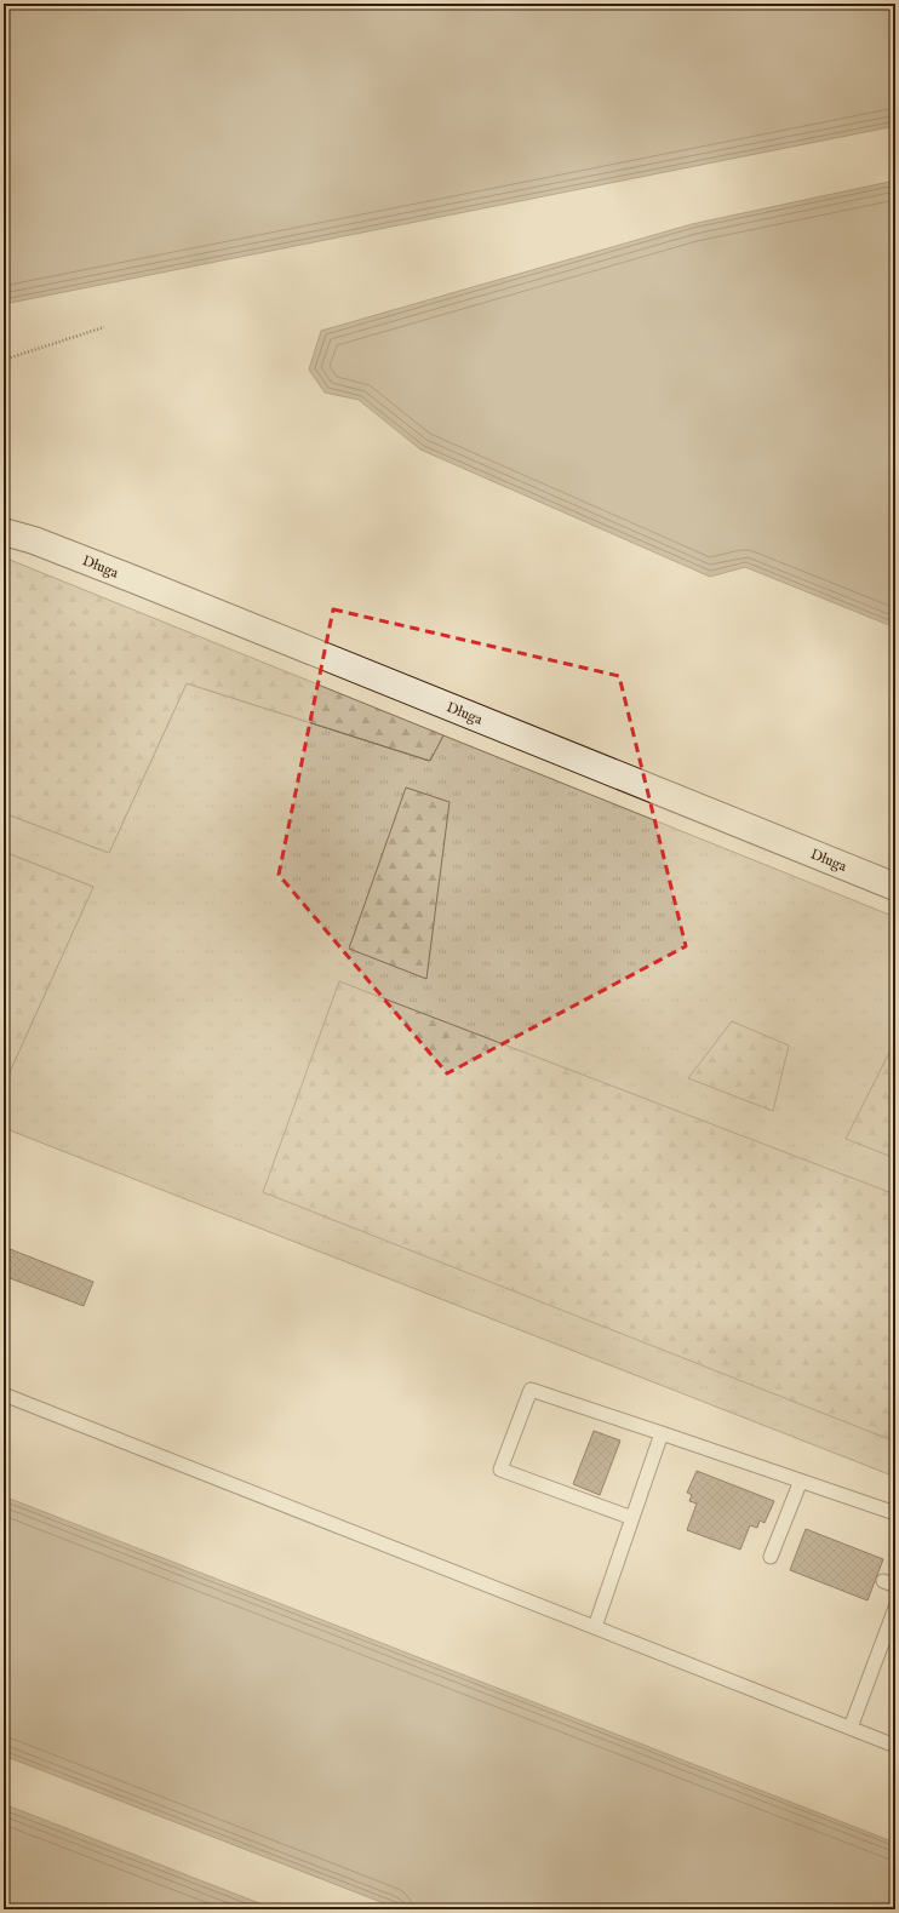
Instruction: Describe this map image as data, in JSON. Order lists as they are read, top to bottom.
{
  "streets": {
    "main road": ["Długa"]
  }
}
